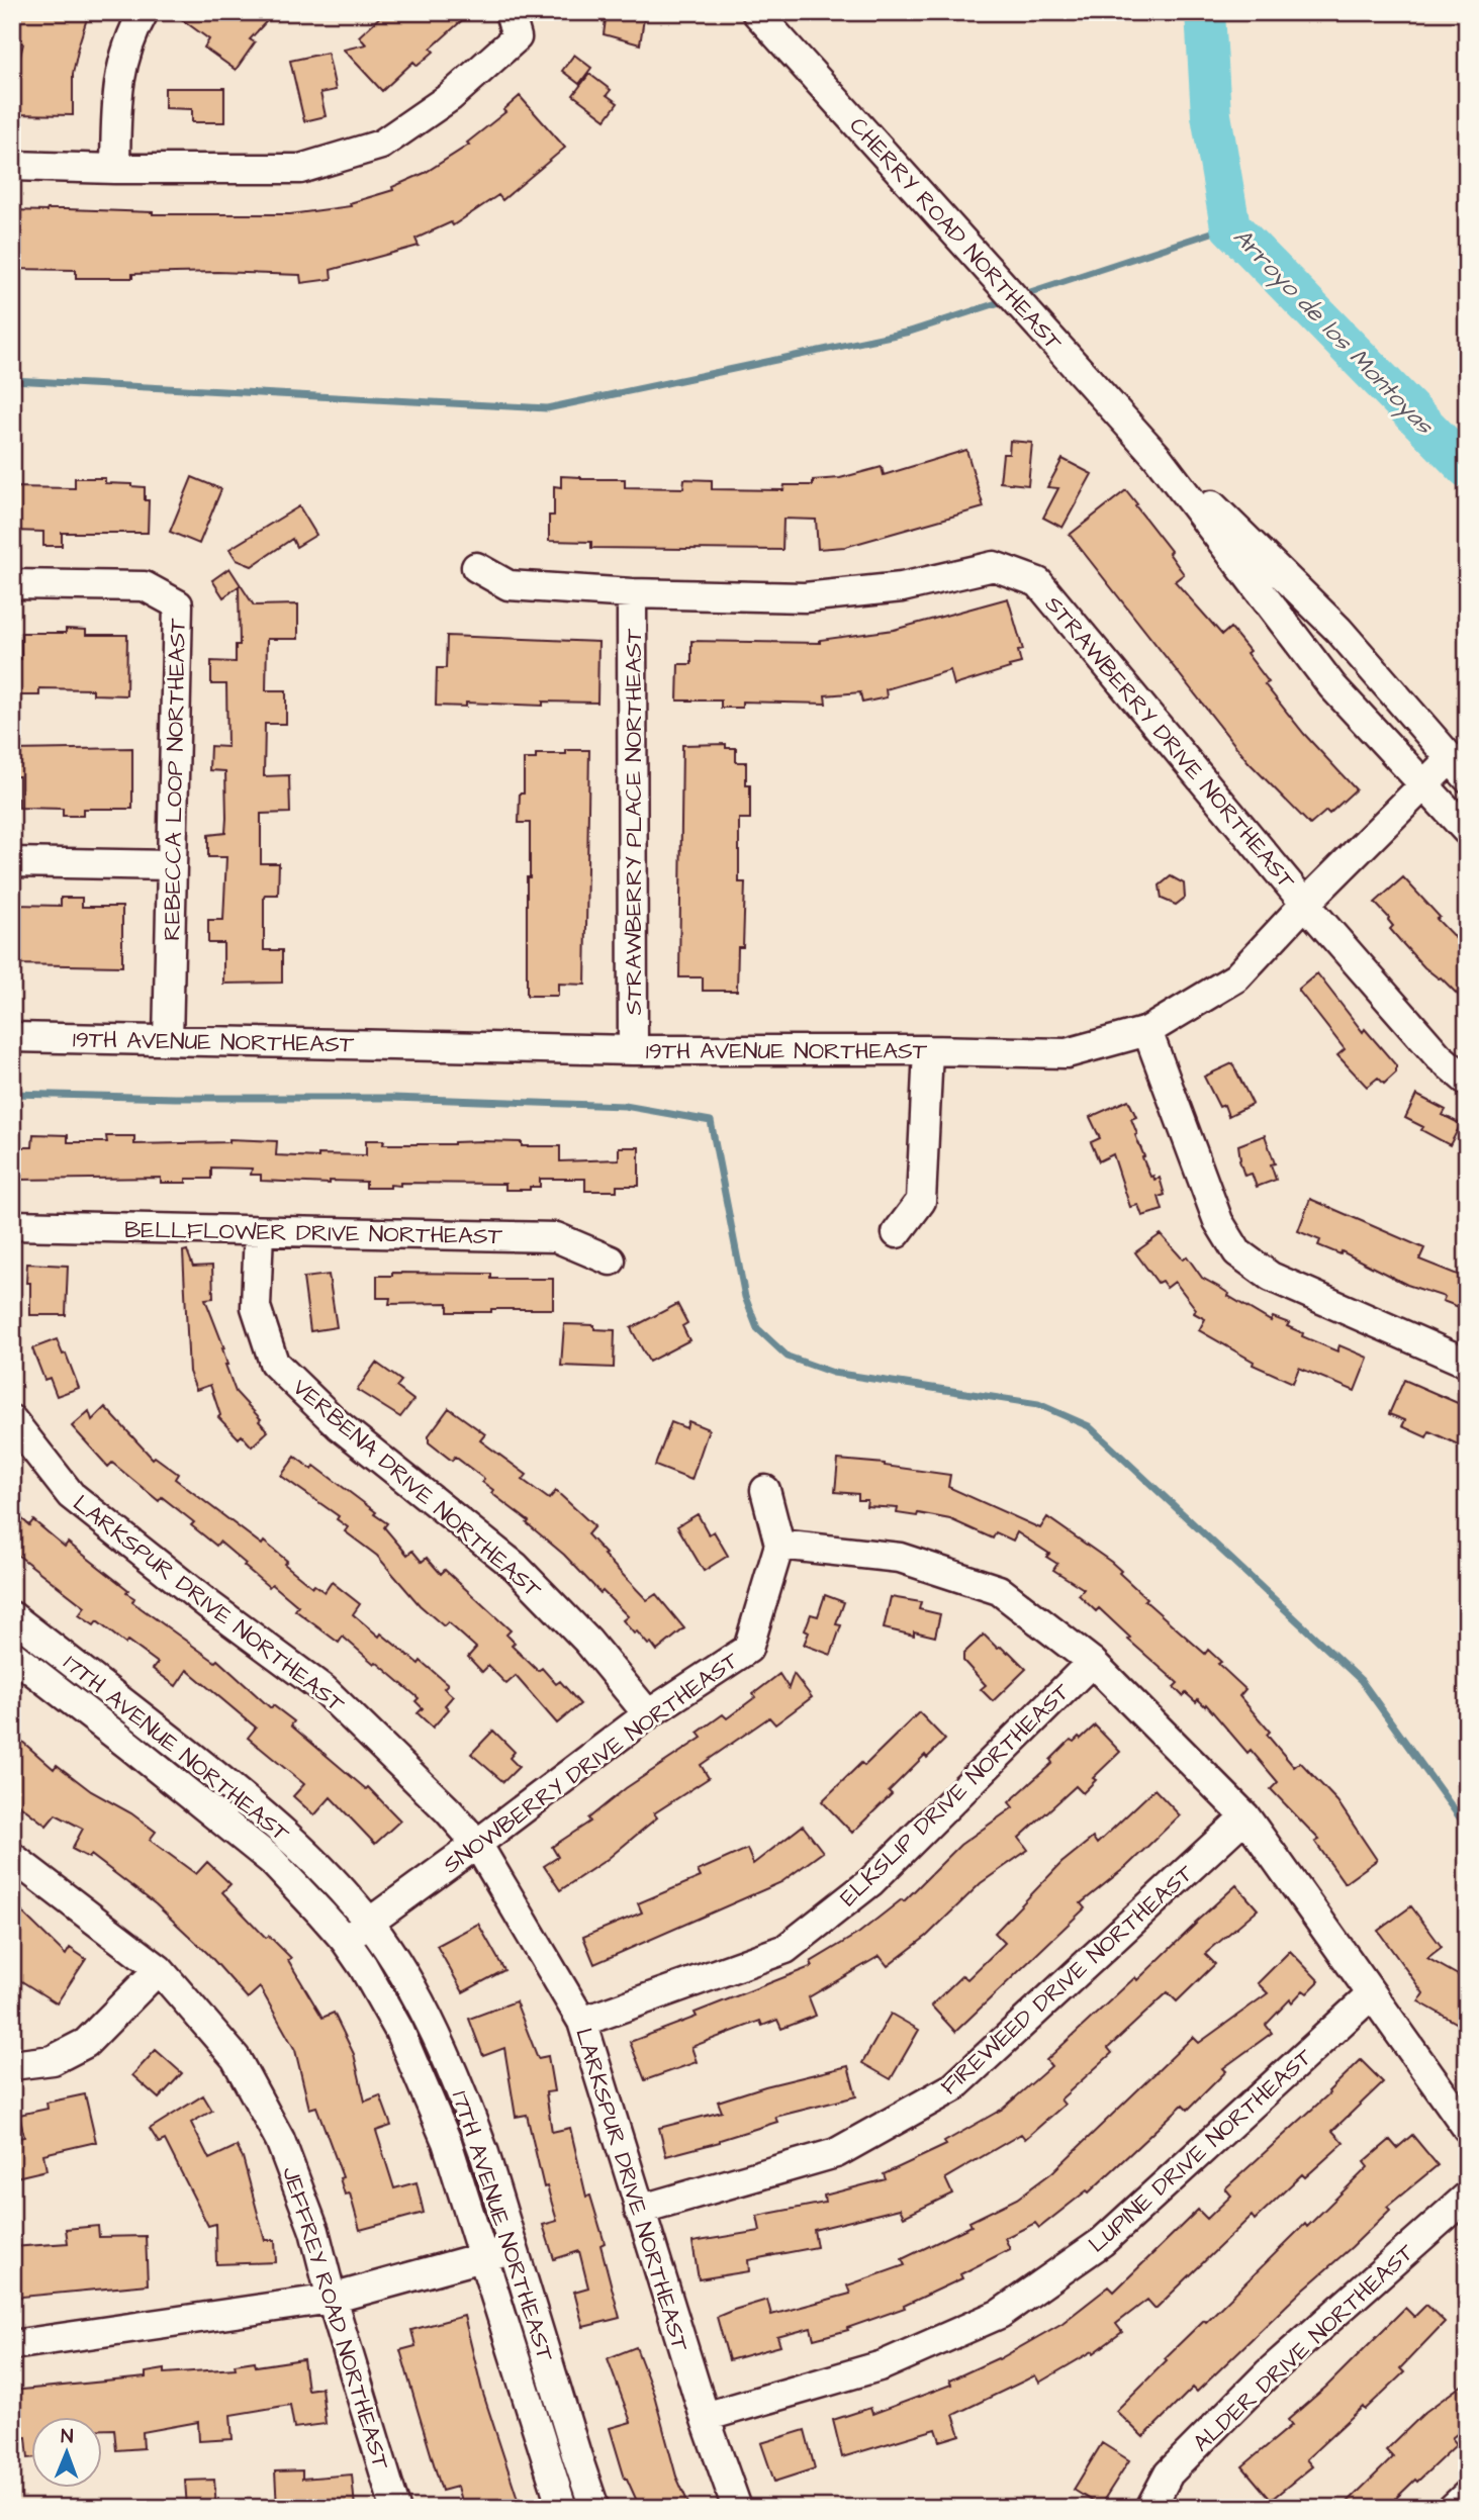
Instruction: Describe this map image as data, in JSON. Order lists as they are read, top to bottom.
{
  "streets": {
    "street": [
      "CHERRY ROAD NORTHEAST",
      "STRAWBERRY DRIVE NORTHEAST",
      "REBECCA LOOP NORTHEAST",
      "STRAWBERRY PLACE NORTHEAST",
      "19TH AVENUE NORTHEAST",
      "BELLFLOWER DRIVE NORTHEAST",
      "VERBENA DRIVE NORTHEAST",
      "LARKSPUR DRIVE NORTHEAST",
      "17TH AVENUE NORTHEAST",
      "SNOWBERRY DRIVE NORTHEAST",
      "ELKSLIP DRIVE NORTHEAST",
      "FIREWEED DRIVE NORTHEAST",
      "LUPINE DRIVE NORTHEAST",
      "JEFFREY ROAD NORTHEAST",
      "ALDER DRIVE NORTHEAST"
    ]
  },
  "crossings": [
    ["CHERRY ROAD NORTHEAST", "19TH AVENUE NORTHEAST"],
    ["STRAWBERRY DRIVE NORTHEAST", "STRAWBERRY PLACE NORTHEAST"],
    ["STRAWBERRY DRIVE NORTHEAST", "19TH AVENUE NORTHEAST"],
    ["REBECCA LOOP NORTHEAST", "19TH AVENUE NORTHEAST"],
    ["STRAWBERRY PLACE NORTHEAST", "19TH AVENUE NORTHEAST"],
    ["BELLFLOWER DRIVE NORTHEAST", "VERBENA DRIVE NORTHEAST"],
    ["VERBENA DRIVE NORTHEAST", "SNOWBERRY DRIVE NORTHEAST"],
    ["LARKSPUR DRIVE NORTHEAST", "SNOWBERRY DRIVE NORTHEAST"],
    ["LARKSPUR DRIVE NORTHEAST", "ELKSLIP DRIVE NORTHEAST"],
    ["LARKSPUR DRIVE NORTHEAST", "FIREWEED DRIVE NORTHEAST"],
    ["LARKSPUR DRIVE NORTHEAST", "LUPINE DRIVE NORTHEAST"],
    ["17TH AVENUE NORTHEAST", "SNOWBERRY DRIVE NORTHEAST"]
  ],
  "water": ["Arroyo de los Montoyas"],
  "north": "top"
}
